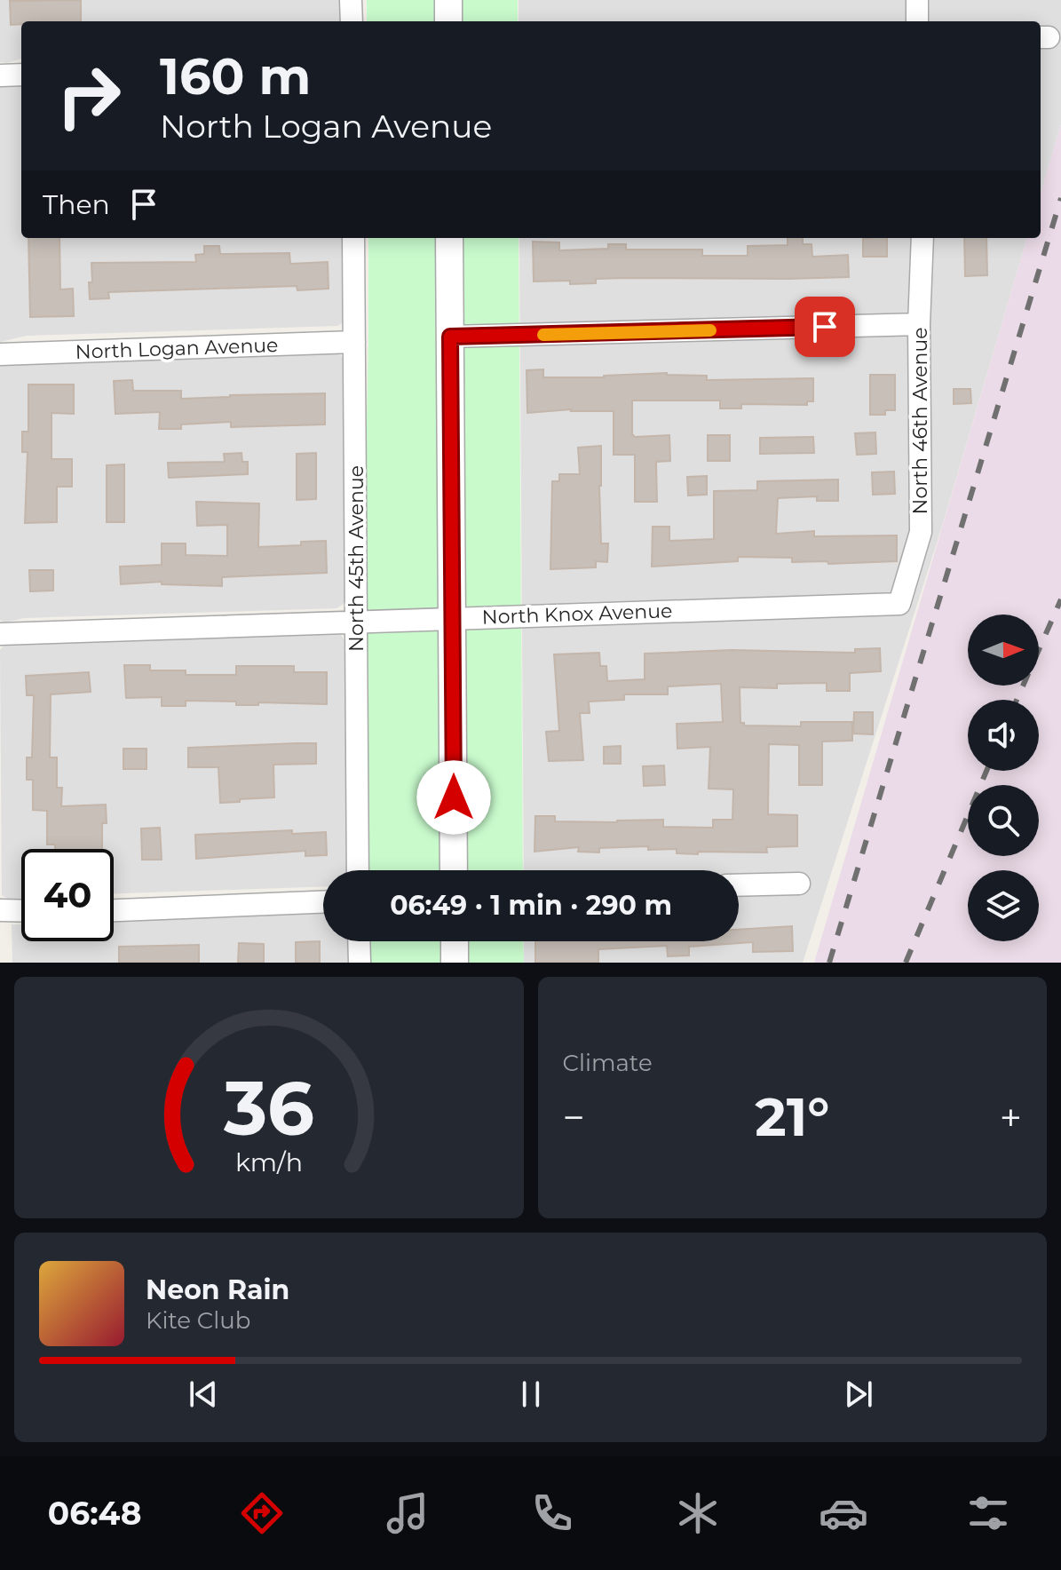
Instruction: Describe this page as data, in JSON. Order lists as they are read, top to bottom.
{
  "streets": {
    "street": [
      "North Logan Avenue",
      "North 46th Avenue",
      "North 45th Avenue",
      "North Knox Avenue"
    ]
  },
  "crossings": [
    ["North Logan Avenue", "North 45th Avenue"],
    ["North 46th Avenue", "North Knox Avenue"],
    ["North 45th Avenue", "North Knox Avenue"]
  ],
  "north": "right",
  "page": {
    "turn": ["160 m", "North Logan Avenue"],
    "then": "Then",
    "limit": "40",
    "trip": "06:49 · 1 min · 290 m",
    "tile": "Climate",
    "heat": ["−", "21°", "+"],
    "song": ["Neon Rain", "Kite Club"],
    "tabs": "06:48",
    "gauge": ["36", "km/h"]
  }
}
